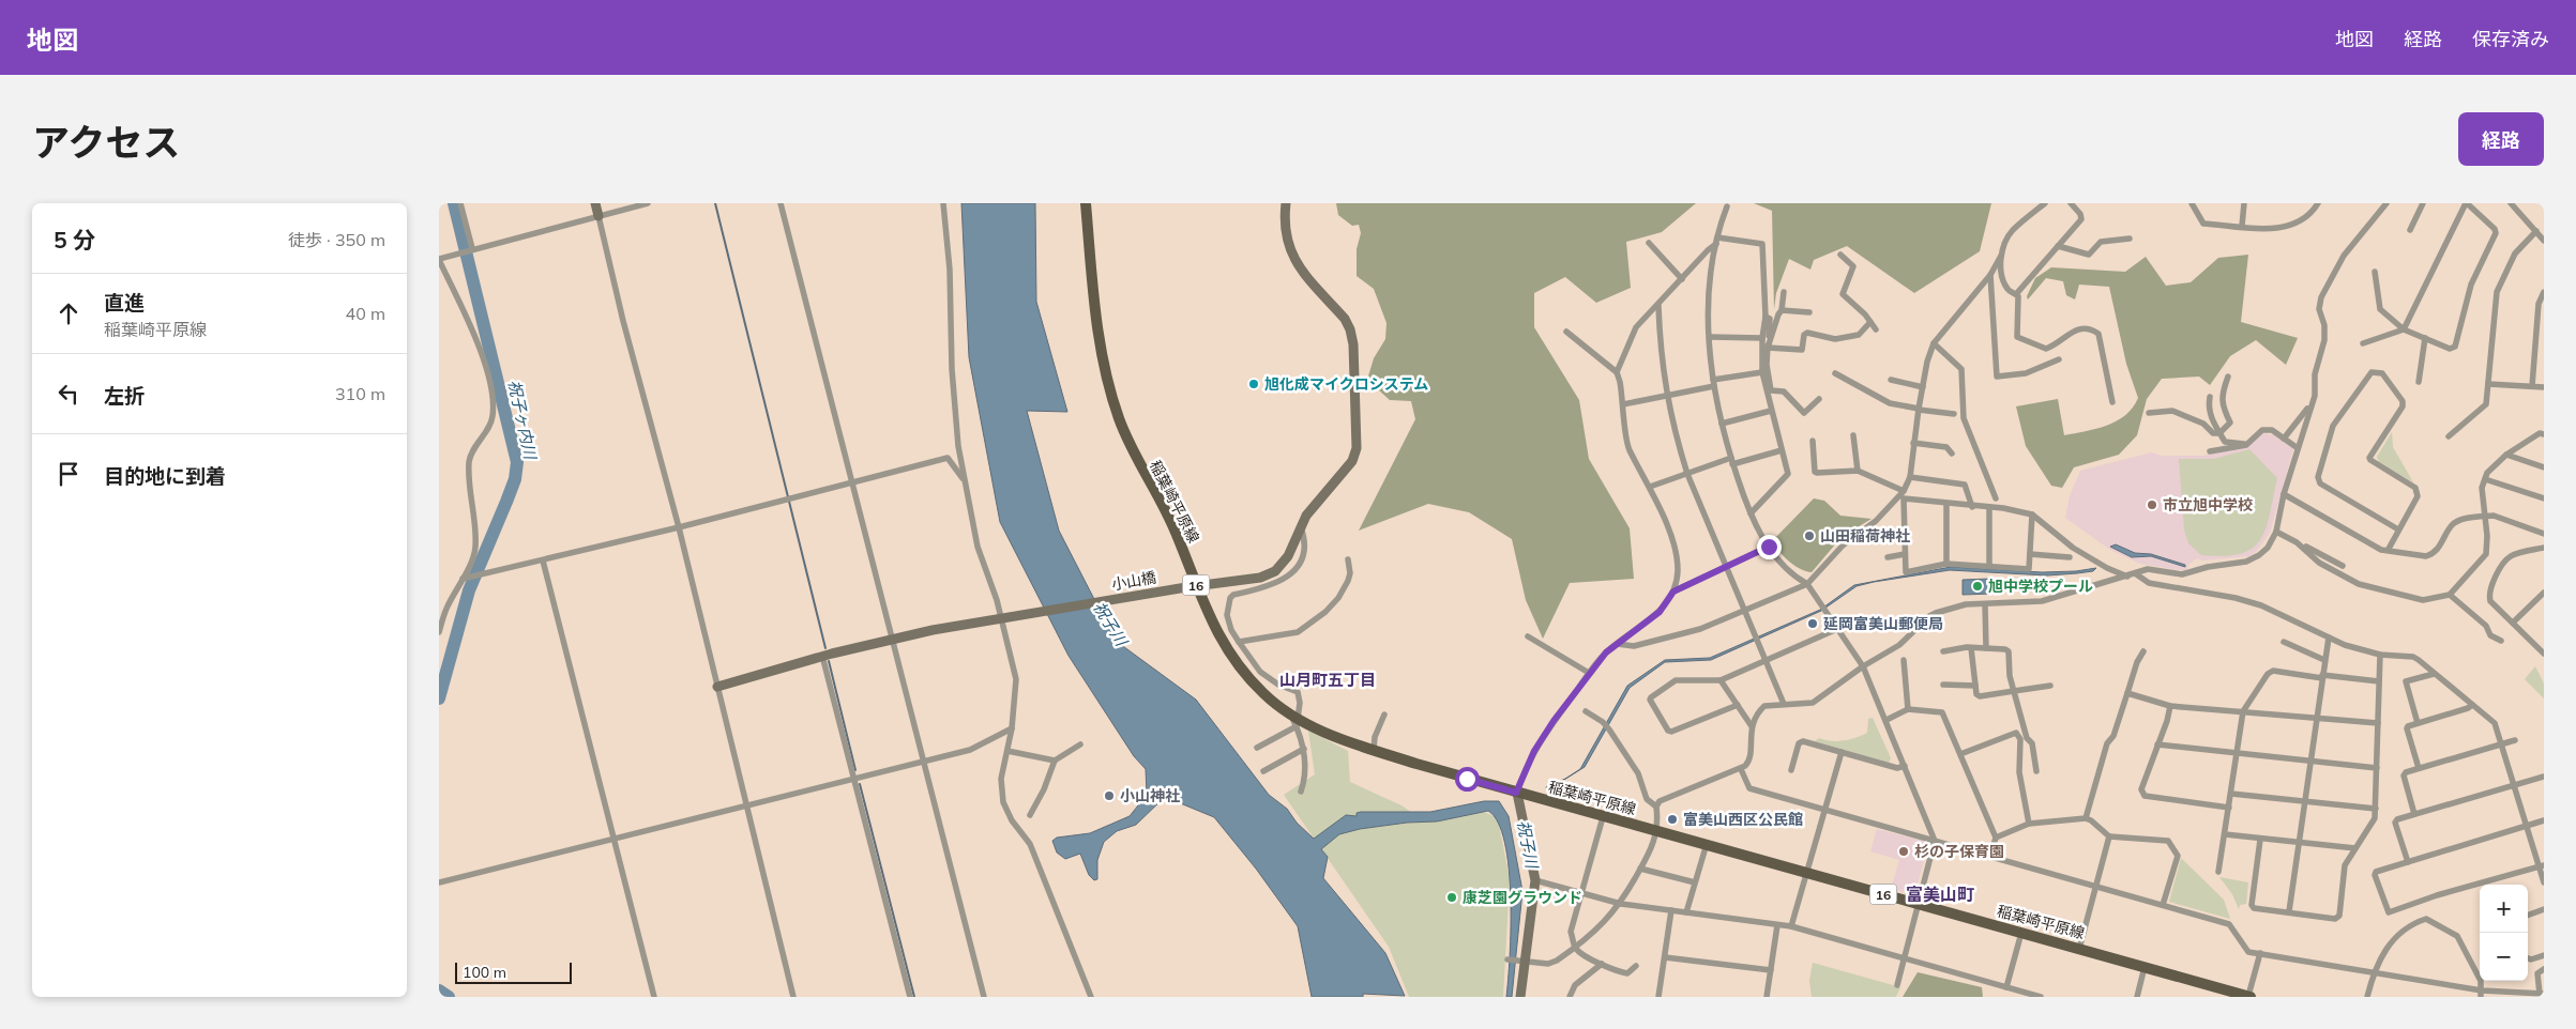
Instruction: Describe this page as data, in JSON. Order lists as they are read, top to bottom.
{
  "streets": {
    "main road": ["稲葉崎平原線", "16"],
    "street": ["小山橋"]
  },
  "crossings": [
    ["稲葉崎平原線", "小山橋"]
  ],
  "districts": ["山月町五丁目", "富美山町"],
  "water": ["祝子ヶ内川", "祝子川"],
  "places": [
    "旭化成マイクロシステム",
    "市立旭中学校",
    "山田稲荷神社",
    "旭中学校プール",
    "延岡富美山郵便局",
    "小山神社",
    "富美山西区公民館",
    "杉の子保育園",
    "康芝園グラウンド"
  ],
  "scale_bar": "100 m",
  "page": {
    "header": "地図",
    "nav": ["地図", "経路", "保存済み"],
    "title": "アクセス",
    "buttons": "経路",
    "heading": ["5 分", "徒歩 · 350 m"],
    "list": [
      ["直進", "稲葉崎平原線", "40 m"],
      ["左折", "310 m"],
      "目的地に到着"
    ],
    "map_buttons": ["+", "−"],
    "scale": "100 m"
  }
}
